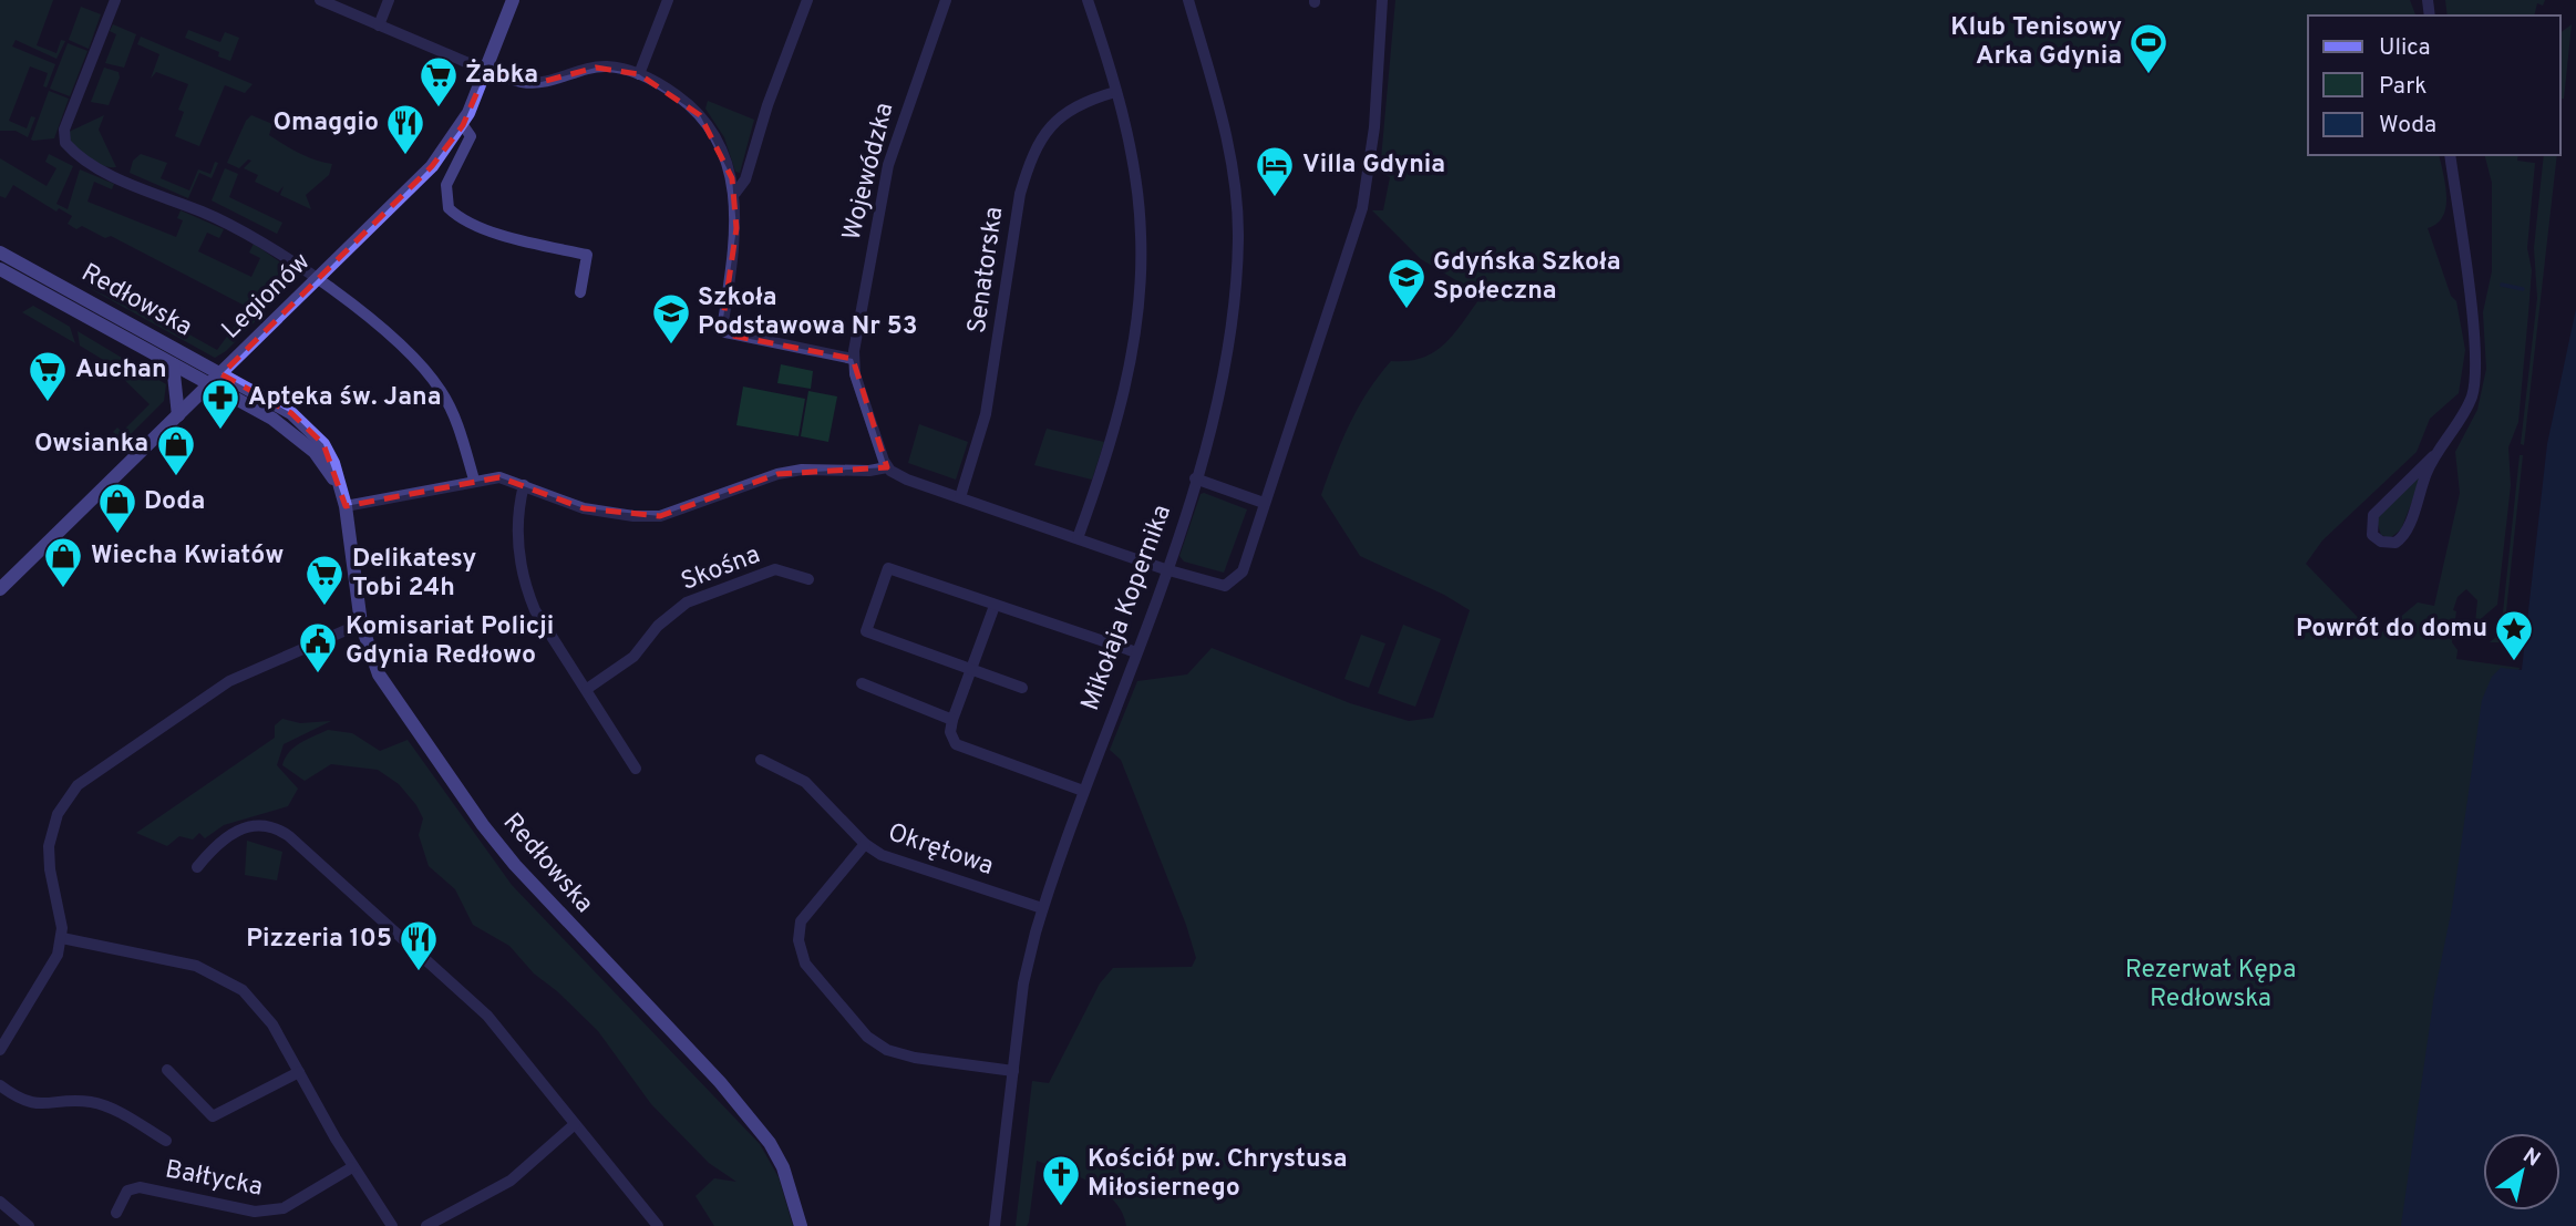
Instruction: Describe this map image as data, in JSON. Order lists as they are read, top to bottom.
{
  "streets": {
    "street": [
      "Wojewódzka",
      "Senatorska",
      "Legionów",
      "Redłowska",
      "Skośna",
      "Mikołaja Kopernika",
      "Okrętowa",
      "Bałtycka"
    ]
  },
  "crossings": [
    ["Legionów", "Redłowska"],
    ["Mikołaja Kopernika", "Okrętowa"]
  ],
  "parks": ["Rezerwat Kępa Redłowska"],
  "places": {
    "sports": ["Klub Tenisowy Arka Gdynia"],
    "supermarket": ["Żabka", "Auchan", "Delikatesy Tobi 24h"],
    "restaurant": ["Omaggio", "Pizzeria 105"],
    "hotel": ["Villa Gdynia"],
    "school or university": ["Gdyńska Szkoła Społeczna", "Szkoła Podstawowa Nr 53"],
    "pharmacy": ["Apteka św. Jana"],
    "shop": ["Owsianka", "Doda", "Wiecha Kwiatów"],
    "place": ["Powrót do domu"],
    "public building": ["Komisariat Policji Gdynia Redłowo"],
    "church": ["Kościół pw. Chrystusa Miłosiernego"]
  },
  "legend": ["Ulica", "Park", "Woda"],
  "north": "top right"
}
